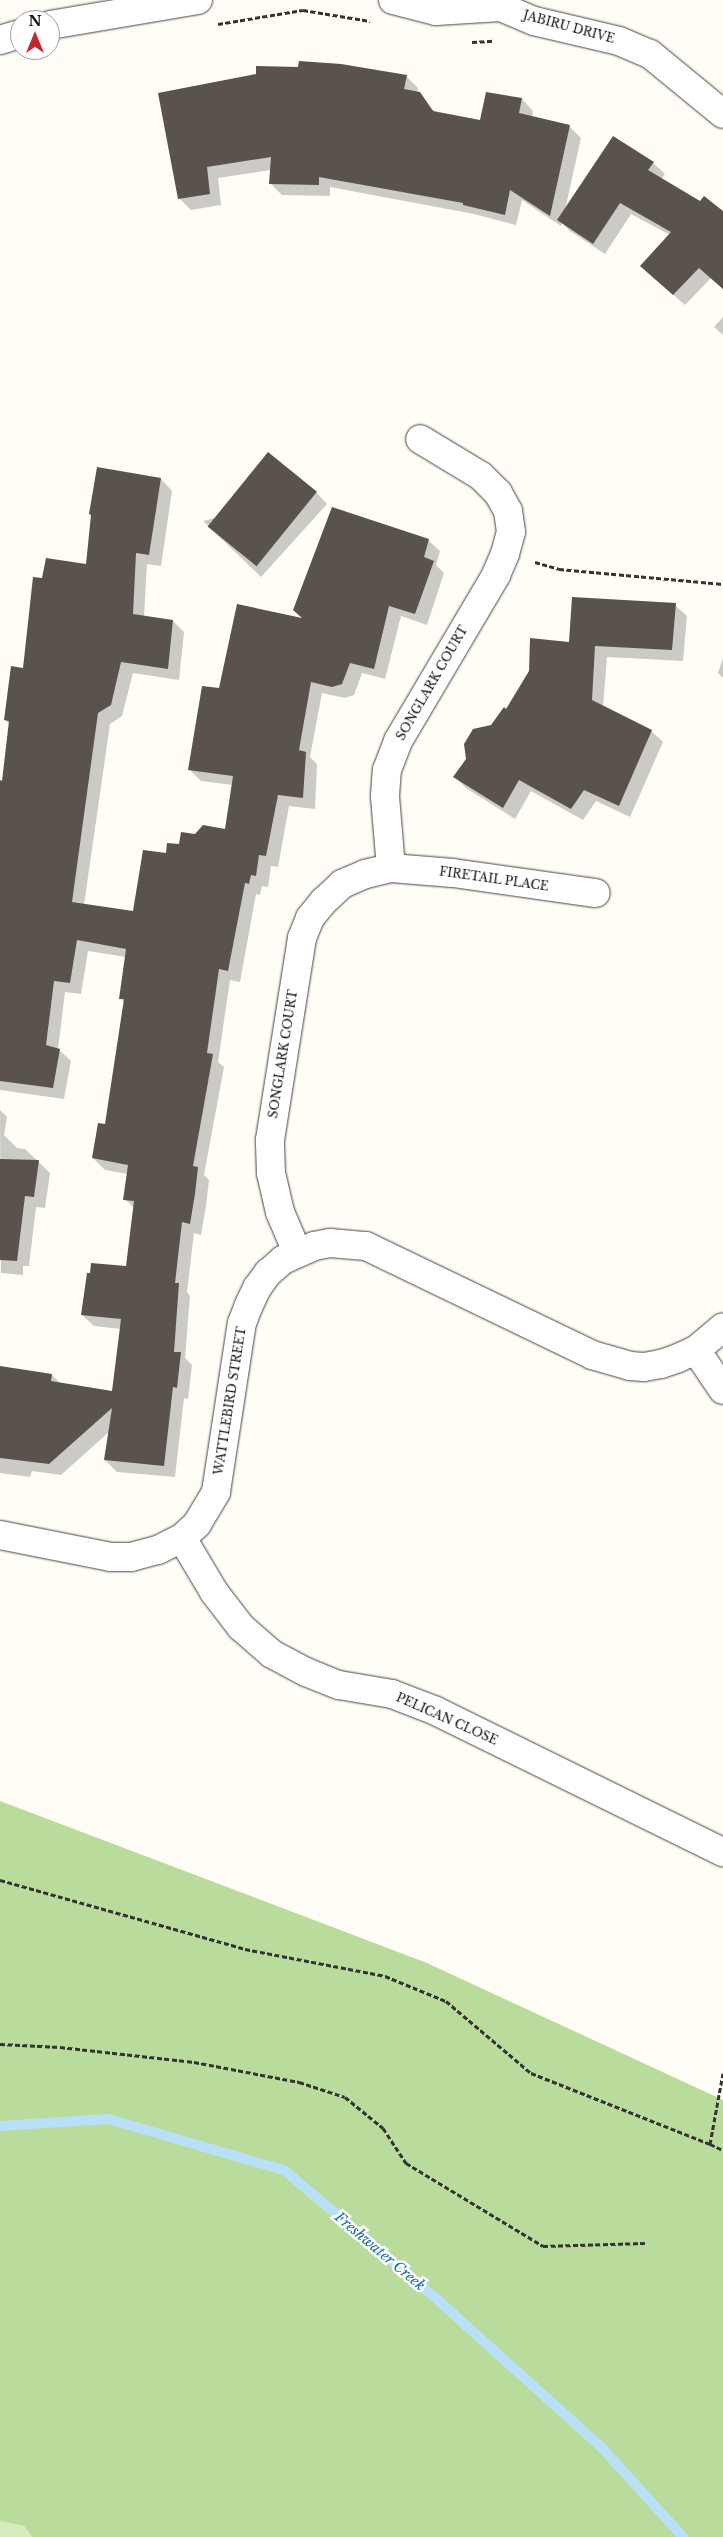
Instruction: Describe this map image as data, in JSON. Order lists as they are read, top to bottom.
{
  "streets": {
    "street": [
      "JABIRU DRIVE",
      "SONGLARK COURT",
      "FIRETAIL PLACE",
      "WATTLEBIRD STREET",
      "PELICAN CLOSE"
    ]
  },
  "crossings": [
    ["SONGLARK COURT", "FIRETAIL PLACE"],
    ["SONGLARK COURT", "WATTLEBIRD STREET"],
    ["WATTLEBIRD STREET", "PELICAN CLOSE"]
  ],
  "water": ["Freshwater Creek"],
  "north": "top"
}
